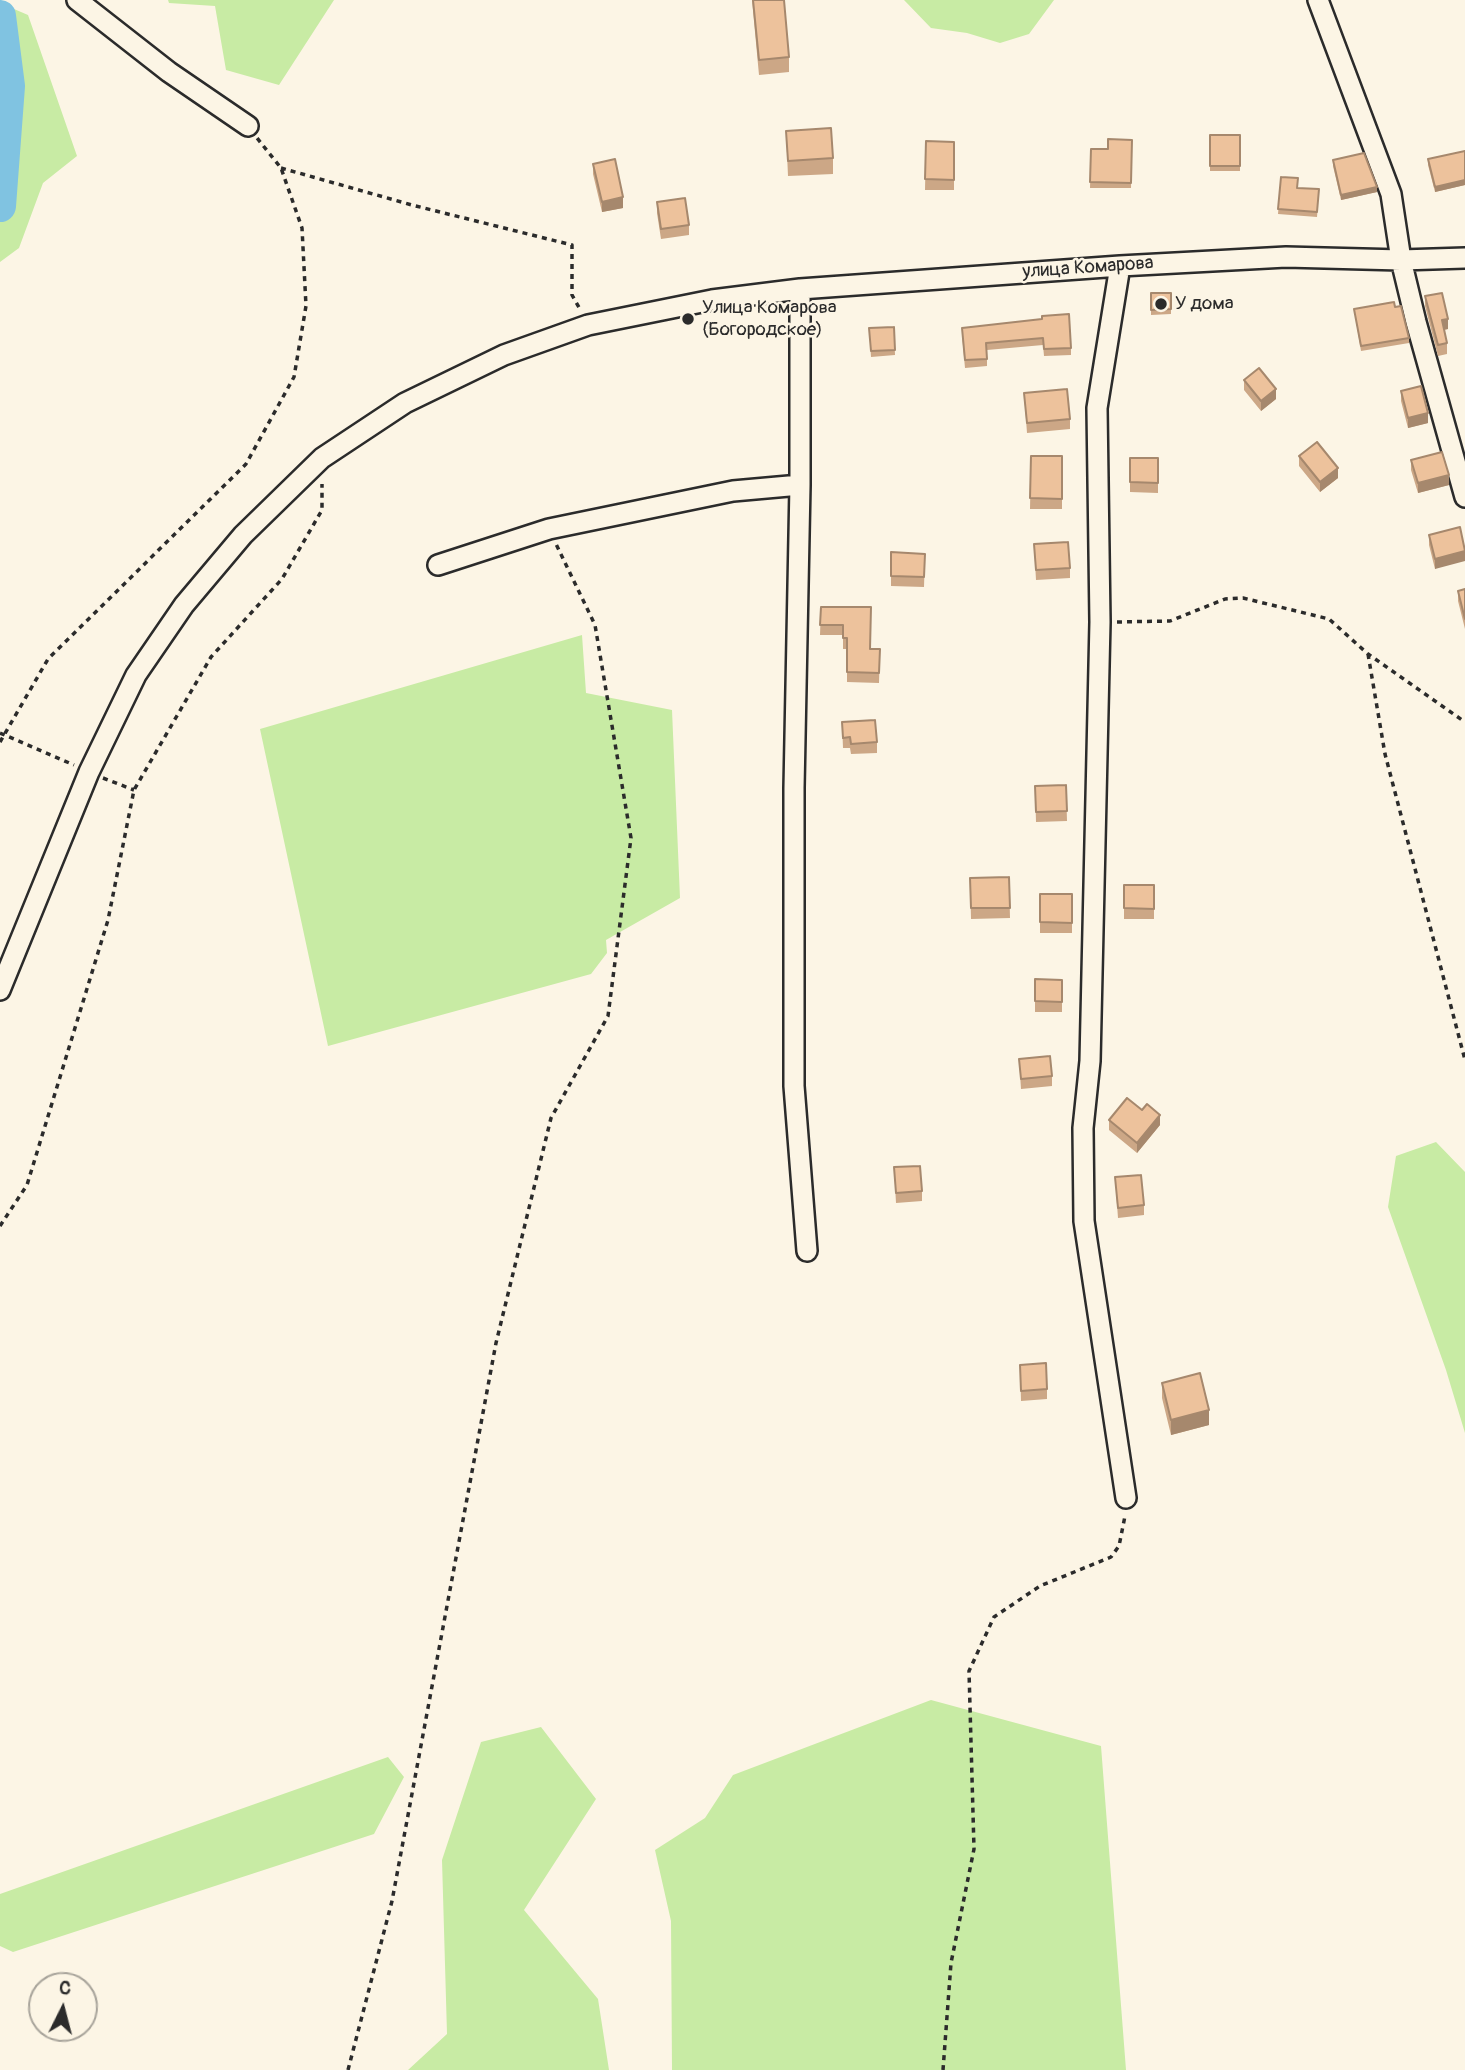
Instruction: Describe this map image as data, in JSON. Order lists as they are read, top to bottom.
{
  "streets": {
    "street": ["улица Комарова"]
  },
  "places": ["У дома", "Улица Комарова (Богородское)"],
  "north": "top"
}
